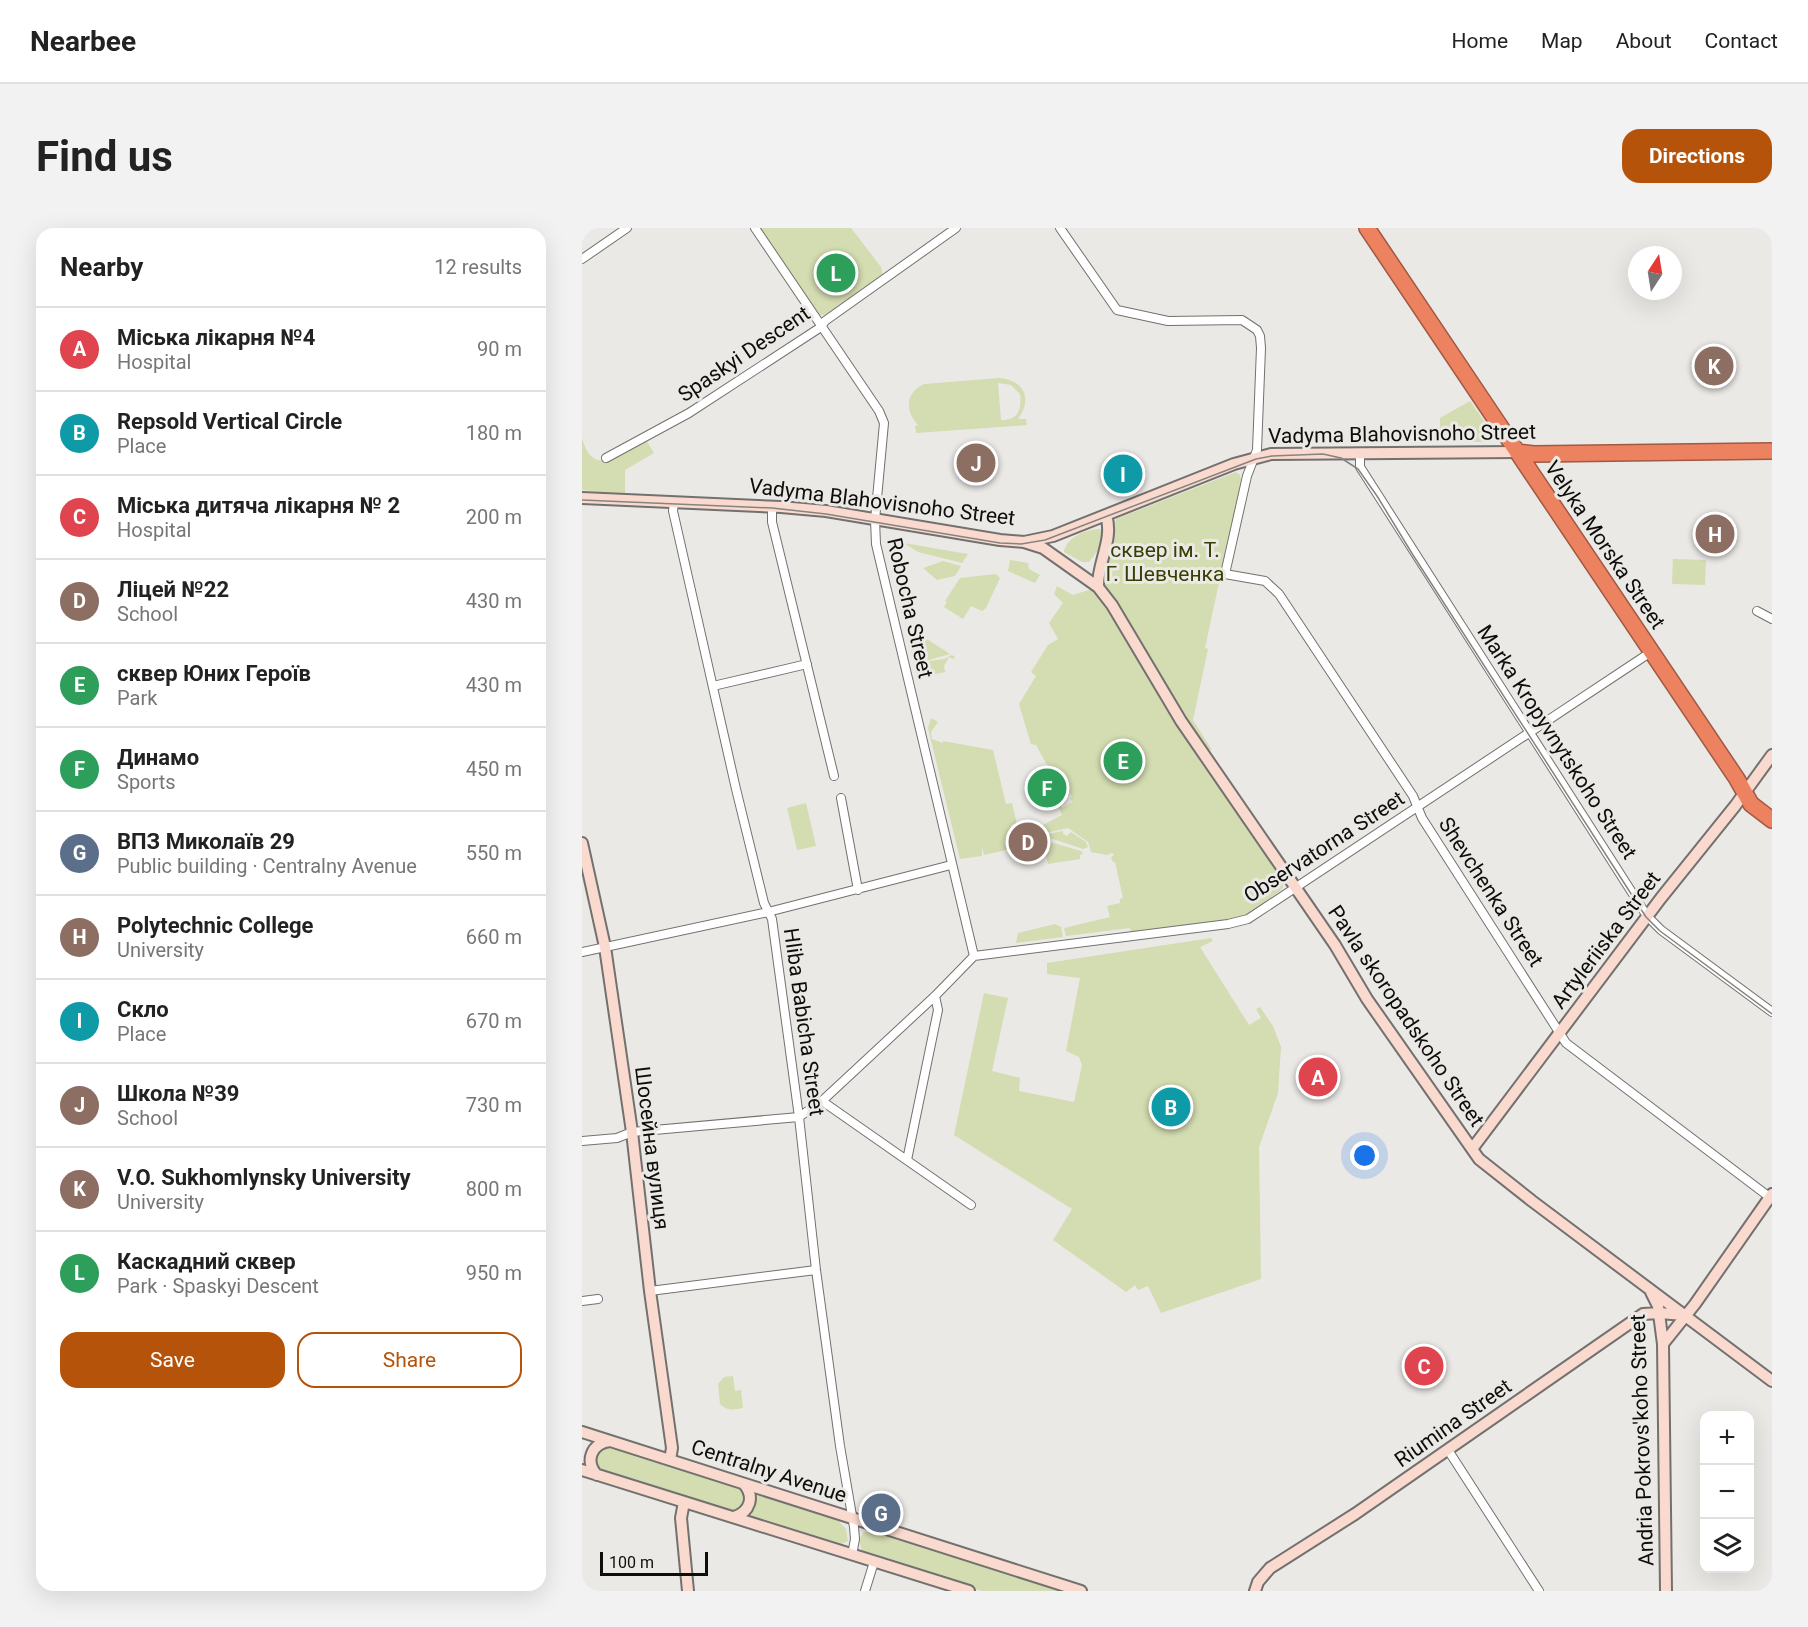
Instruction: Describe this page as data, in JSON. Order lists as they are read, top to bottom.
{
  "streets": {
    "highway": ["Vadyma Blahovisnoho Street", "Velyka Morska Street"],
    "street": [
      "Spaskyi Descent",
      "Robocha Street",
      "Marka Kropyvnytskoho Street",
      "Observatorna Street",
      "Shevchenka Street",
      "Artyleriiska Street",
      "Pavla skoropadskoho Street",
      "Hliba Babicha Street",
      "Шосейна вулиця",
      "Riumina Street",
      "Andria Pokrovs'koho Street",
      "Centralny Avenue"
    ]
  },
  "crossings": [
    ["Spaskyi Descent", "Robocha Street"],
    ["Vadyma Blahovisnoho Street", "Velyka Morska Street"],
    ["Vadyma Blahovisnoho Street", "Robocha Street"],
    ["Vadyma Blahovisnoho Street", "Marka Kropyvnytskoho Street"],
    ["Vadyma Blahovisnoho Street", "Shevchenka Street"],
    ["Vadyma Blahovisnoho Street", "Pavla skoropadskoho Street"],
    ["Vadyma Blahovisnoho Street", "Hliba Babicha Street"],
    ["Velyka Morska Street", "Observatorna Street"],
    ["Velyka Morska Street", "Artyleriiska Street"],
    ["Robocha Street", "Observatorna Street"],
    ["Marka Kropyvnytskoho Street", "Observatorna Street"],
    ["Marka Kropyvnytskoho Street", "Artyleriiska Street"],
    ["Observatorna Street", "Shevchenka Street"],
    ["Observatorna Street", "Pavla skoropadskoho Street"],
    ["Shevchenka Street", "Artyleriiska Street"],
    ["Artyleriiska Street", "Pavla skoropadskoho Street"],
    ["Pavla skoropadskoho Street", "Andria Pokrovs'koho Street"],
    ["Hliba Babicha Street", "Centralny Avenue"],
    ["Шосейна вулиця", "Centralny Avenue"]
  ],
  "parks": ["сквер ім. Т. Г. Шевченка"],
  "scale_bar": "100 m",
  "north": "top",
  "page": {
    "header": "Nearbee",
    "nav": [
      "Home",
      "Map",
      "About",
      "Contact"
    ],
    "buttons": [
      "Directions",
      ["Save", "Share"]
    ],
    "title": "Find us",
    "heading": ["Nearby", "12 results"],
    "pins": [
      "L",
      "K",
      "J",
      "I",
      "H",
      "E",
      "F",
      "D",
      "A",
      "B",
      "C",
      "G"
    ],
    "list": [
      {
        "mark": "A",
        "name": "Міська лікарня №4",
        "note": "Hospital",
        "value": "90 m"
      },
      {
        "mark": "B",
        "name": "Repsold Vertical Circle",
        "note": "Place",
        "value": "180 m"
      },
      {
        "mark": "C",
        "name": "Міська дитяча лікарня № 2",
        "note": "Hospital",
        "value": "200 m"
      },
      {
        "mark": "D",
        "name": "Ліцей №22",
        "note": "School",
        "value": "430 m"
      },
      {
        "mark": "E",
        "name": "сквер Юних Героїв",
        "note": "Park",
        "value": "430 m"
      },
      {
        "mark": "F",
        "name": "Динамо",
        "note": "Sports",
        "value": "450 m"
      },
      {
        "mark": "G",
        "name": "ВПЗ Миколаїв 29",
        "note": "Public building · Centralny Avenue",
        "value": "550 m"
      },
      {
        "mark": "H",
        "name": "Polytechnic College",
        "note": "University",
        "value": "660 m"
      },
      {
        "mark": "I",
        "name": "Скло",
        "note": "Place",
        "value": "670 m"
      },
      {
        "mark": "J",
        "name": "Школа №39",
        "note": "School",
        "value": "730 m"
      },
      {
        "mark": "K",
        "name": "V.O. Sukhomlynsky University",
        "note": "University",
        "value": "800 m"
      },
      {
        "mark": "L",
        "name": "Каскадний сквер",
        "note": "Park · Spaskyi Descent",
        "value": "950 m"
      }
    ],
    "map_buttons": ["+", "−"],
    "scale": "100 m"
  }
}
